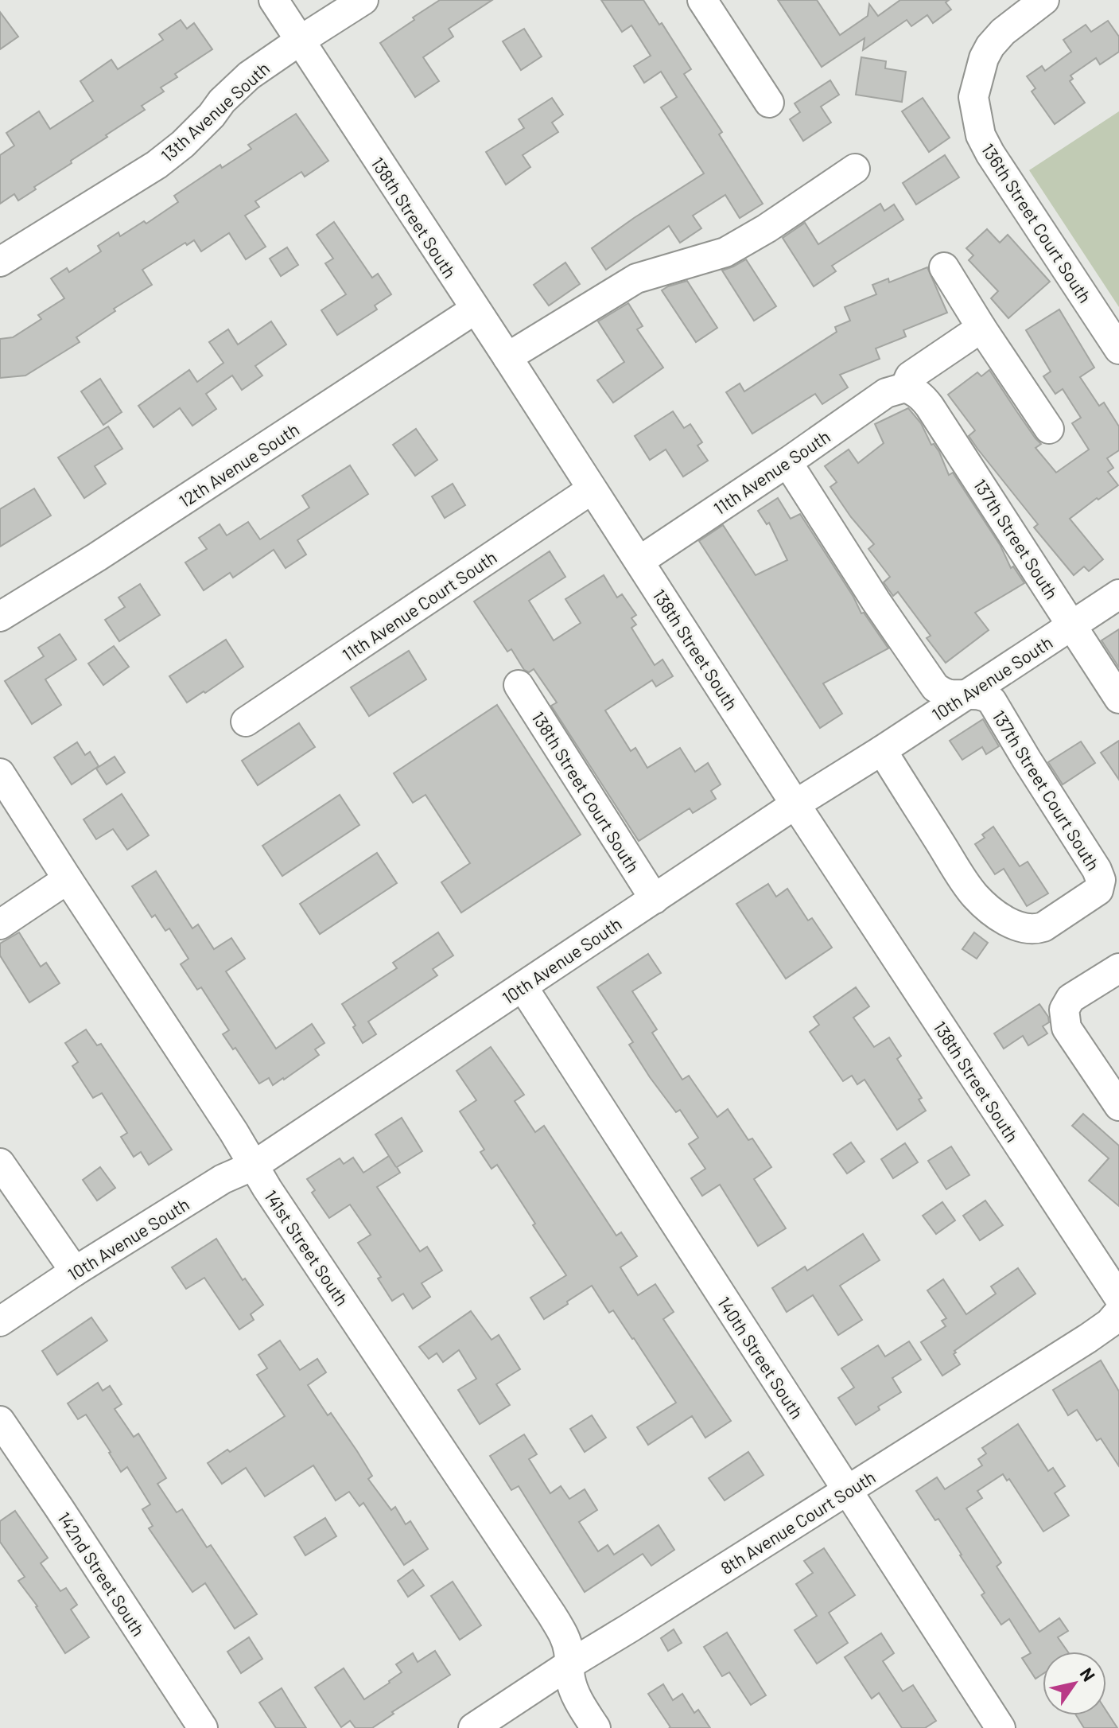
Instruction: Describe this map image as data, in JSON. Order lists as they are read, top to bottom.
{
  "streets": {
    "street": [
      "13th Avenue South",
      "138th Street South",
      "136th Street Court South",
      "12th Avenue South",
      "11th Avenue South",
      "137th Street South",
      "11th Avenue Court South",
      "10th Avenue South",
      "137th Street Court South",
      "138th Street Court South",
      "141st Street South",
      "140th Street South",
      "8th Avenue Court South",
      "142nd Street South"
    ]
  },
  "crossings": [
    ["13th Avenue South", "138th Street South"],
    ["138th Street South", "12th Avenue South"],
    ["138th Street South", "11th Avenue South"],
    ["138th Street South", "11th Avenue Court South"],
    ["138th Street South", "10th Avenue South"],
    ["11th Avenue South", "137th Street South"],
    ["11th Avenue South", "137th Street Court South"],
    ["137th Street South", "10th Avenue South"],
    ["10th Avenue South", "137th Street Court South"],
    ["10th Avenue South", "138th Street Court South"],
    ["10th Avenue South", "141st Street South"],
    ["10th Avenue South", "140th Street South"],
    ["141st Street South", "8th Avenue Court South"],
    ["140th Street South", "8th Avenue Court South"]
  ],
  "north": "top right"
}
